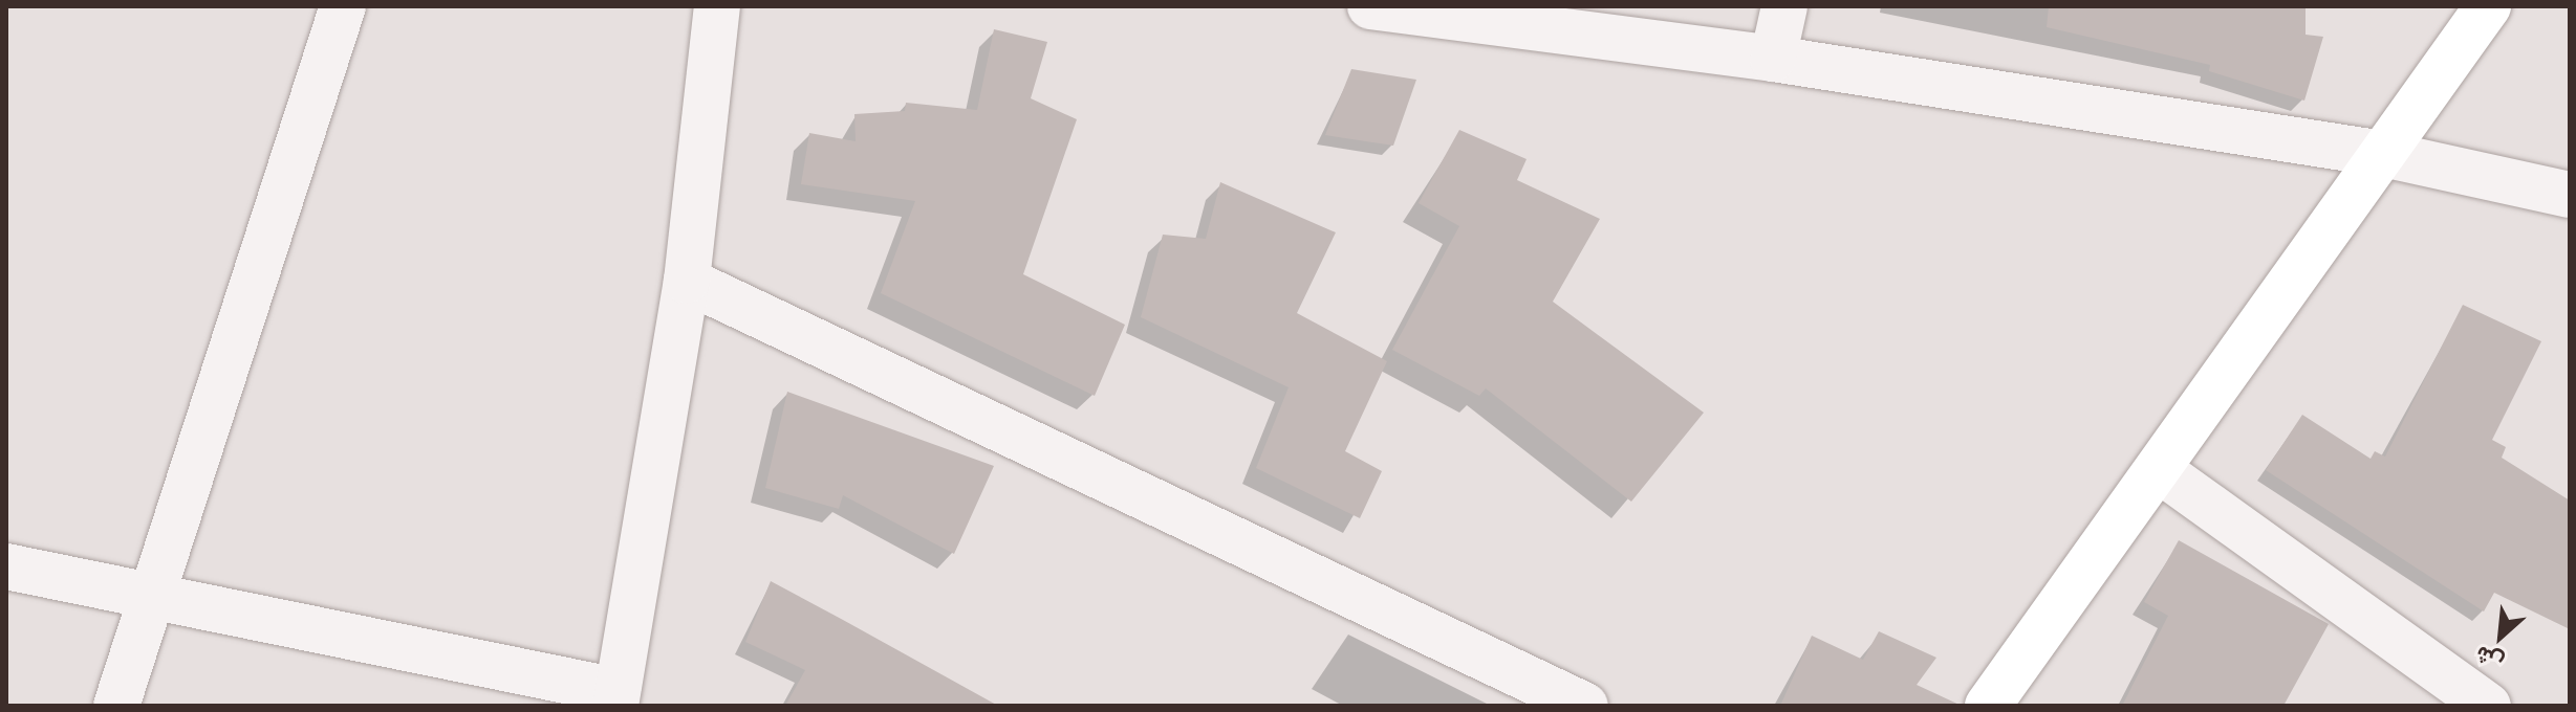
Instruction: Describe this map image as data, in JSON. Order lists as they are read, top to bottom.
{
  "north": "bottom left"
}
